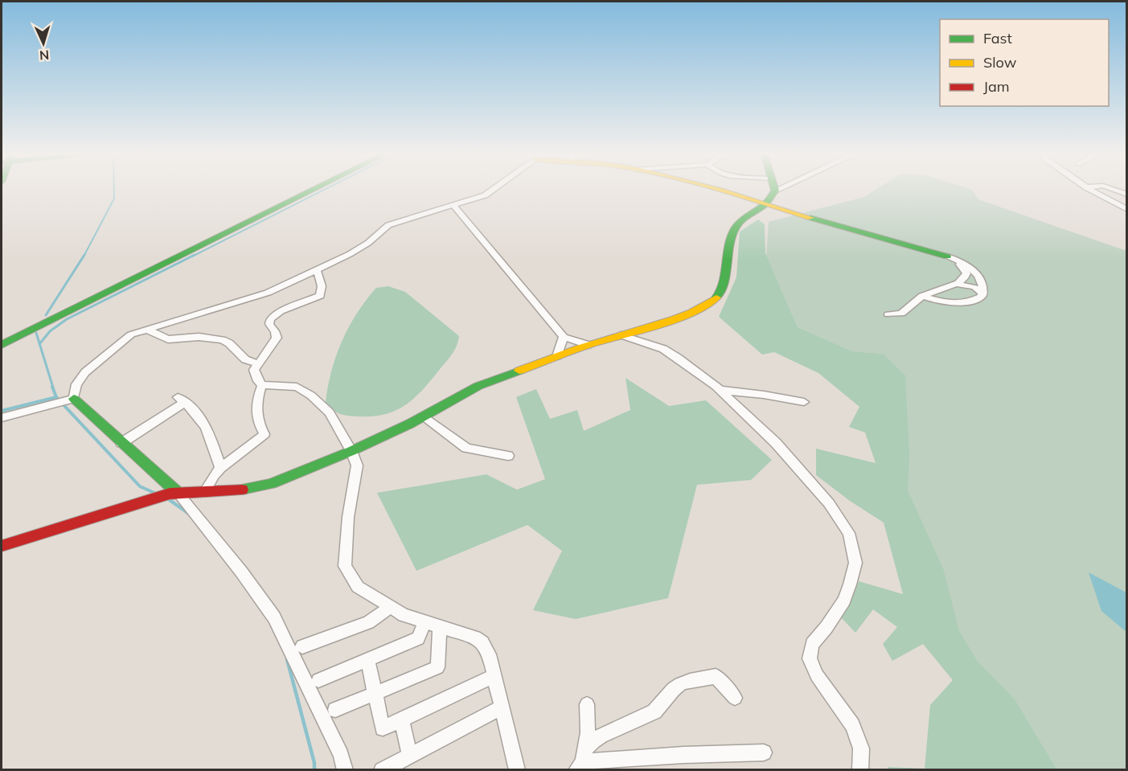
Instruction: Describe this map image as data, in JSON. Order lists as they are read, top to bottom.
{
  "legend": ["Fast", "Slow", "Jam"],
  "north": "bottom"
}
